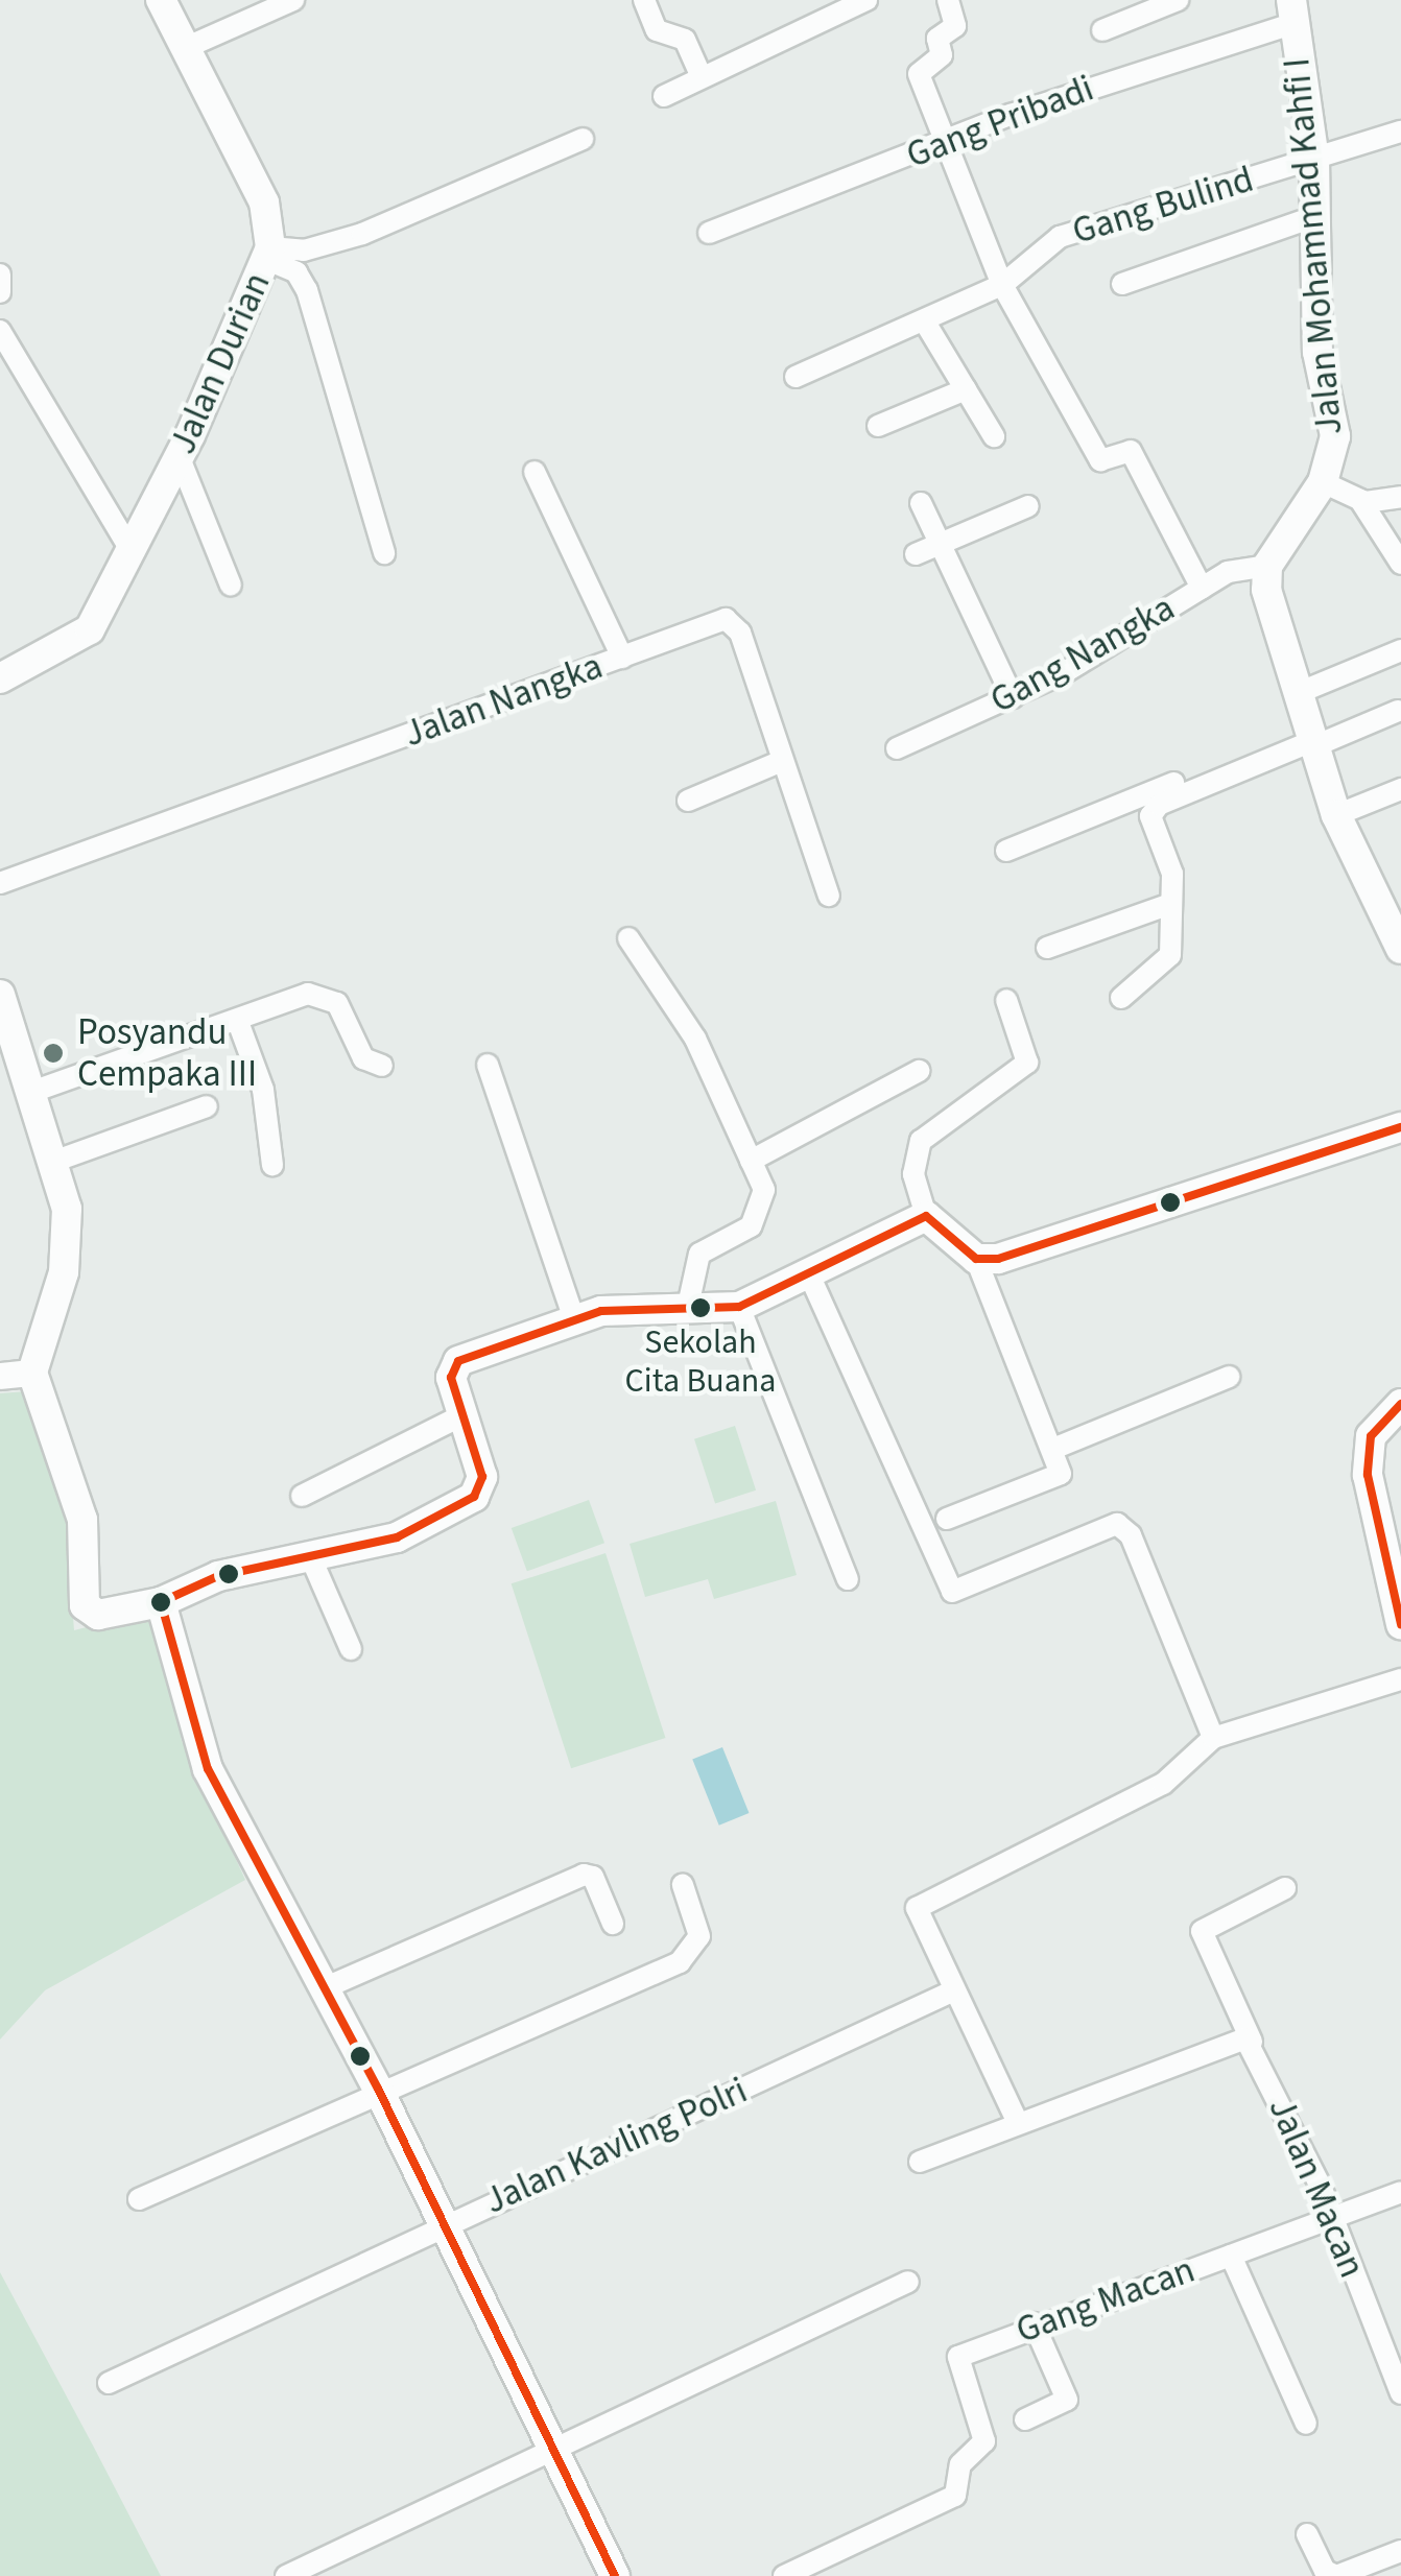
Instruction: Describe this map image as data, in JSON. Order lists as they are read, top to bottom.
{
  "streets": {
    "main road": ["Jalan Mohammad Kahfi I", "Jalan Durian"],
    "street": [
      "Gang Pribadi",
      "Gang Bulind",
      "Gang Nangka",
      "Jalan Nangka",
      "Jalan Kavling Polri",
      "Jalan Macan",
      "Gang Macan"
    ]
  },
  "crossings": [
    ["Gang Pribadi", "Jalan Mohammad Kahfi I"],
    ["Gang Bulind", "Jalan Mohammad Kahfi I"],
    ["Jalan Mohammad Kahfi I", "Gang Nangka"],
    ["Jalan Macan", "Gang Macan"]
  ],
  "places": ["Posyandu Cempaka III", "Sekolah Cita Buana"]
}
